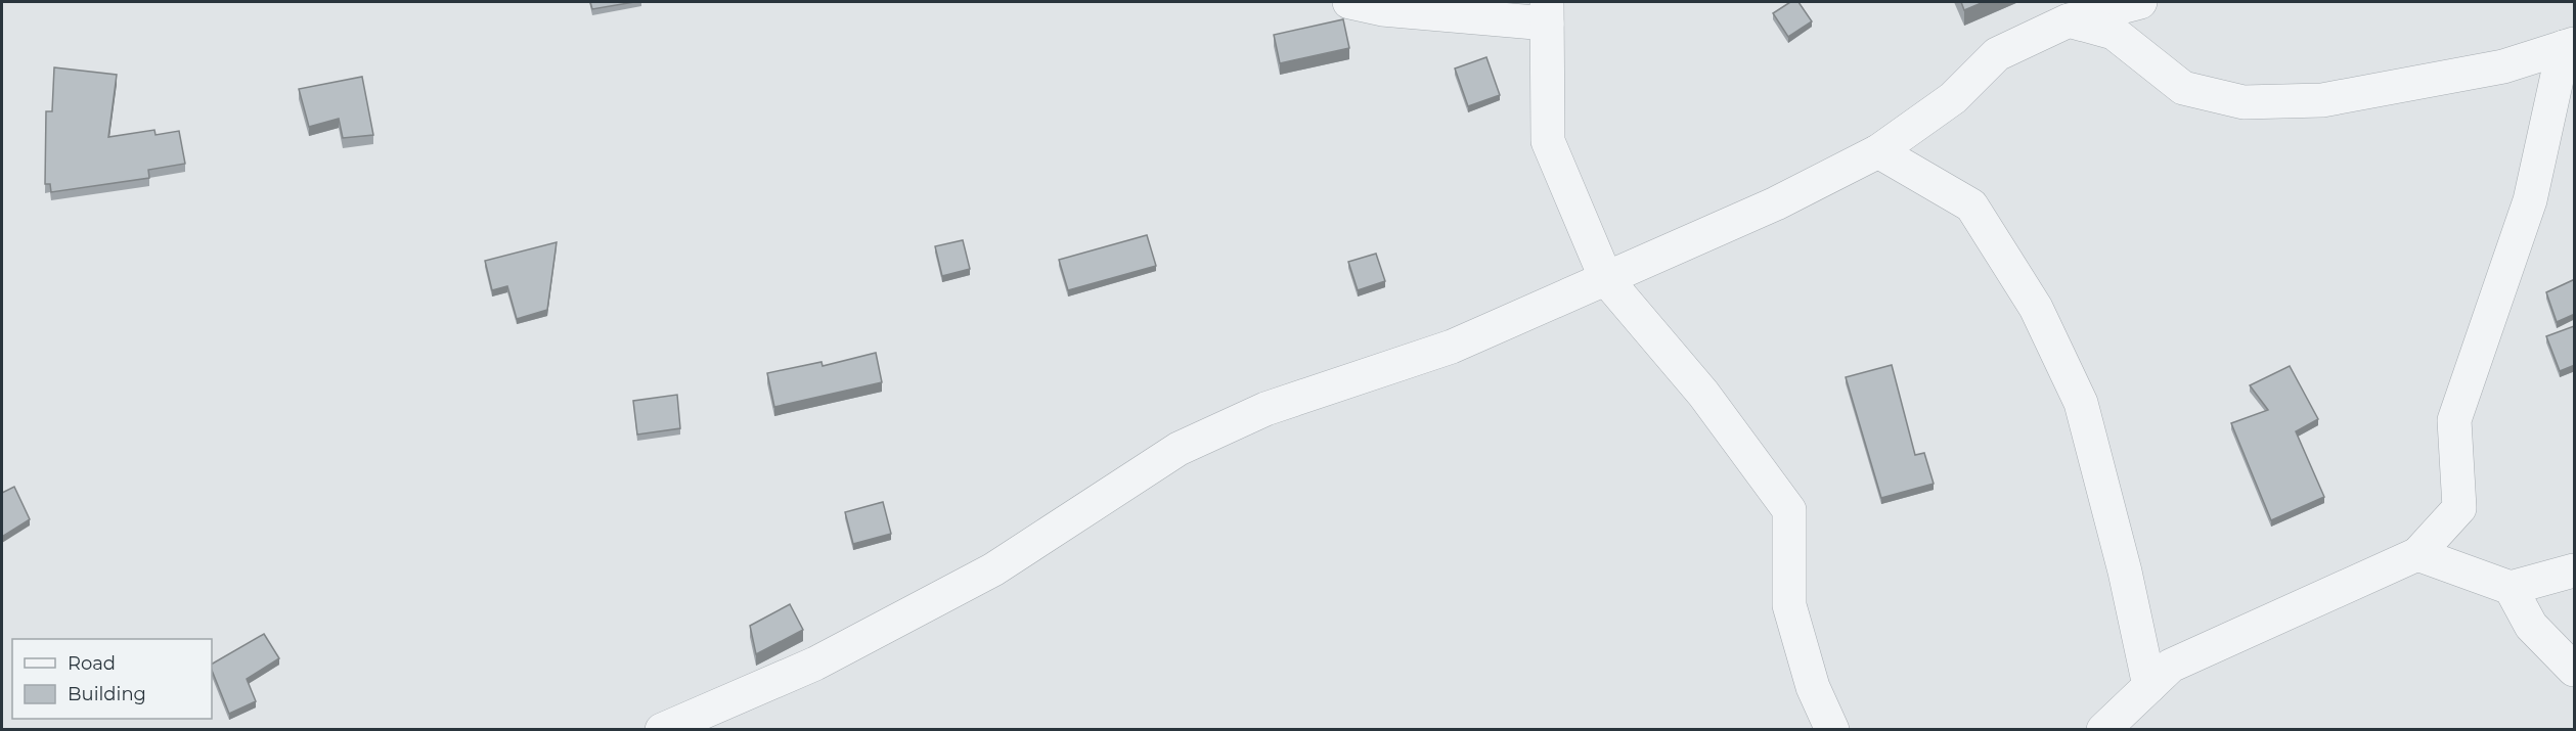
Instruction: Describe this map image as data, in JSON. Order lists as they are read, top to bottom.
{
  "legend": ["Road", "Building"]
}
